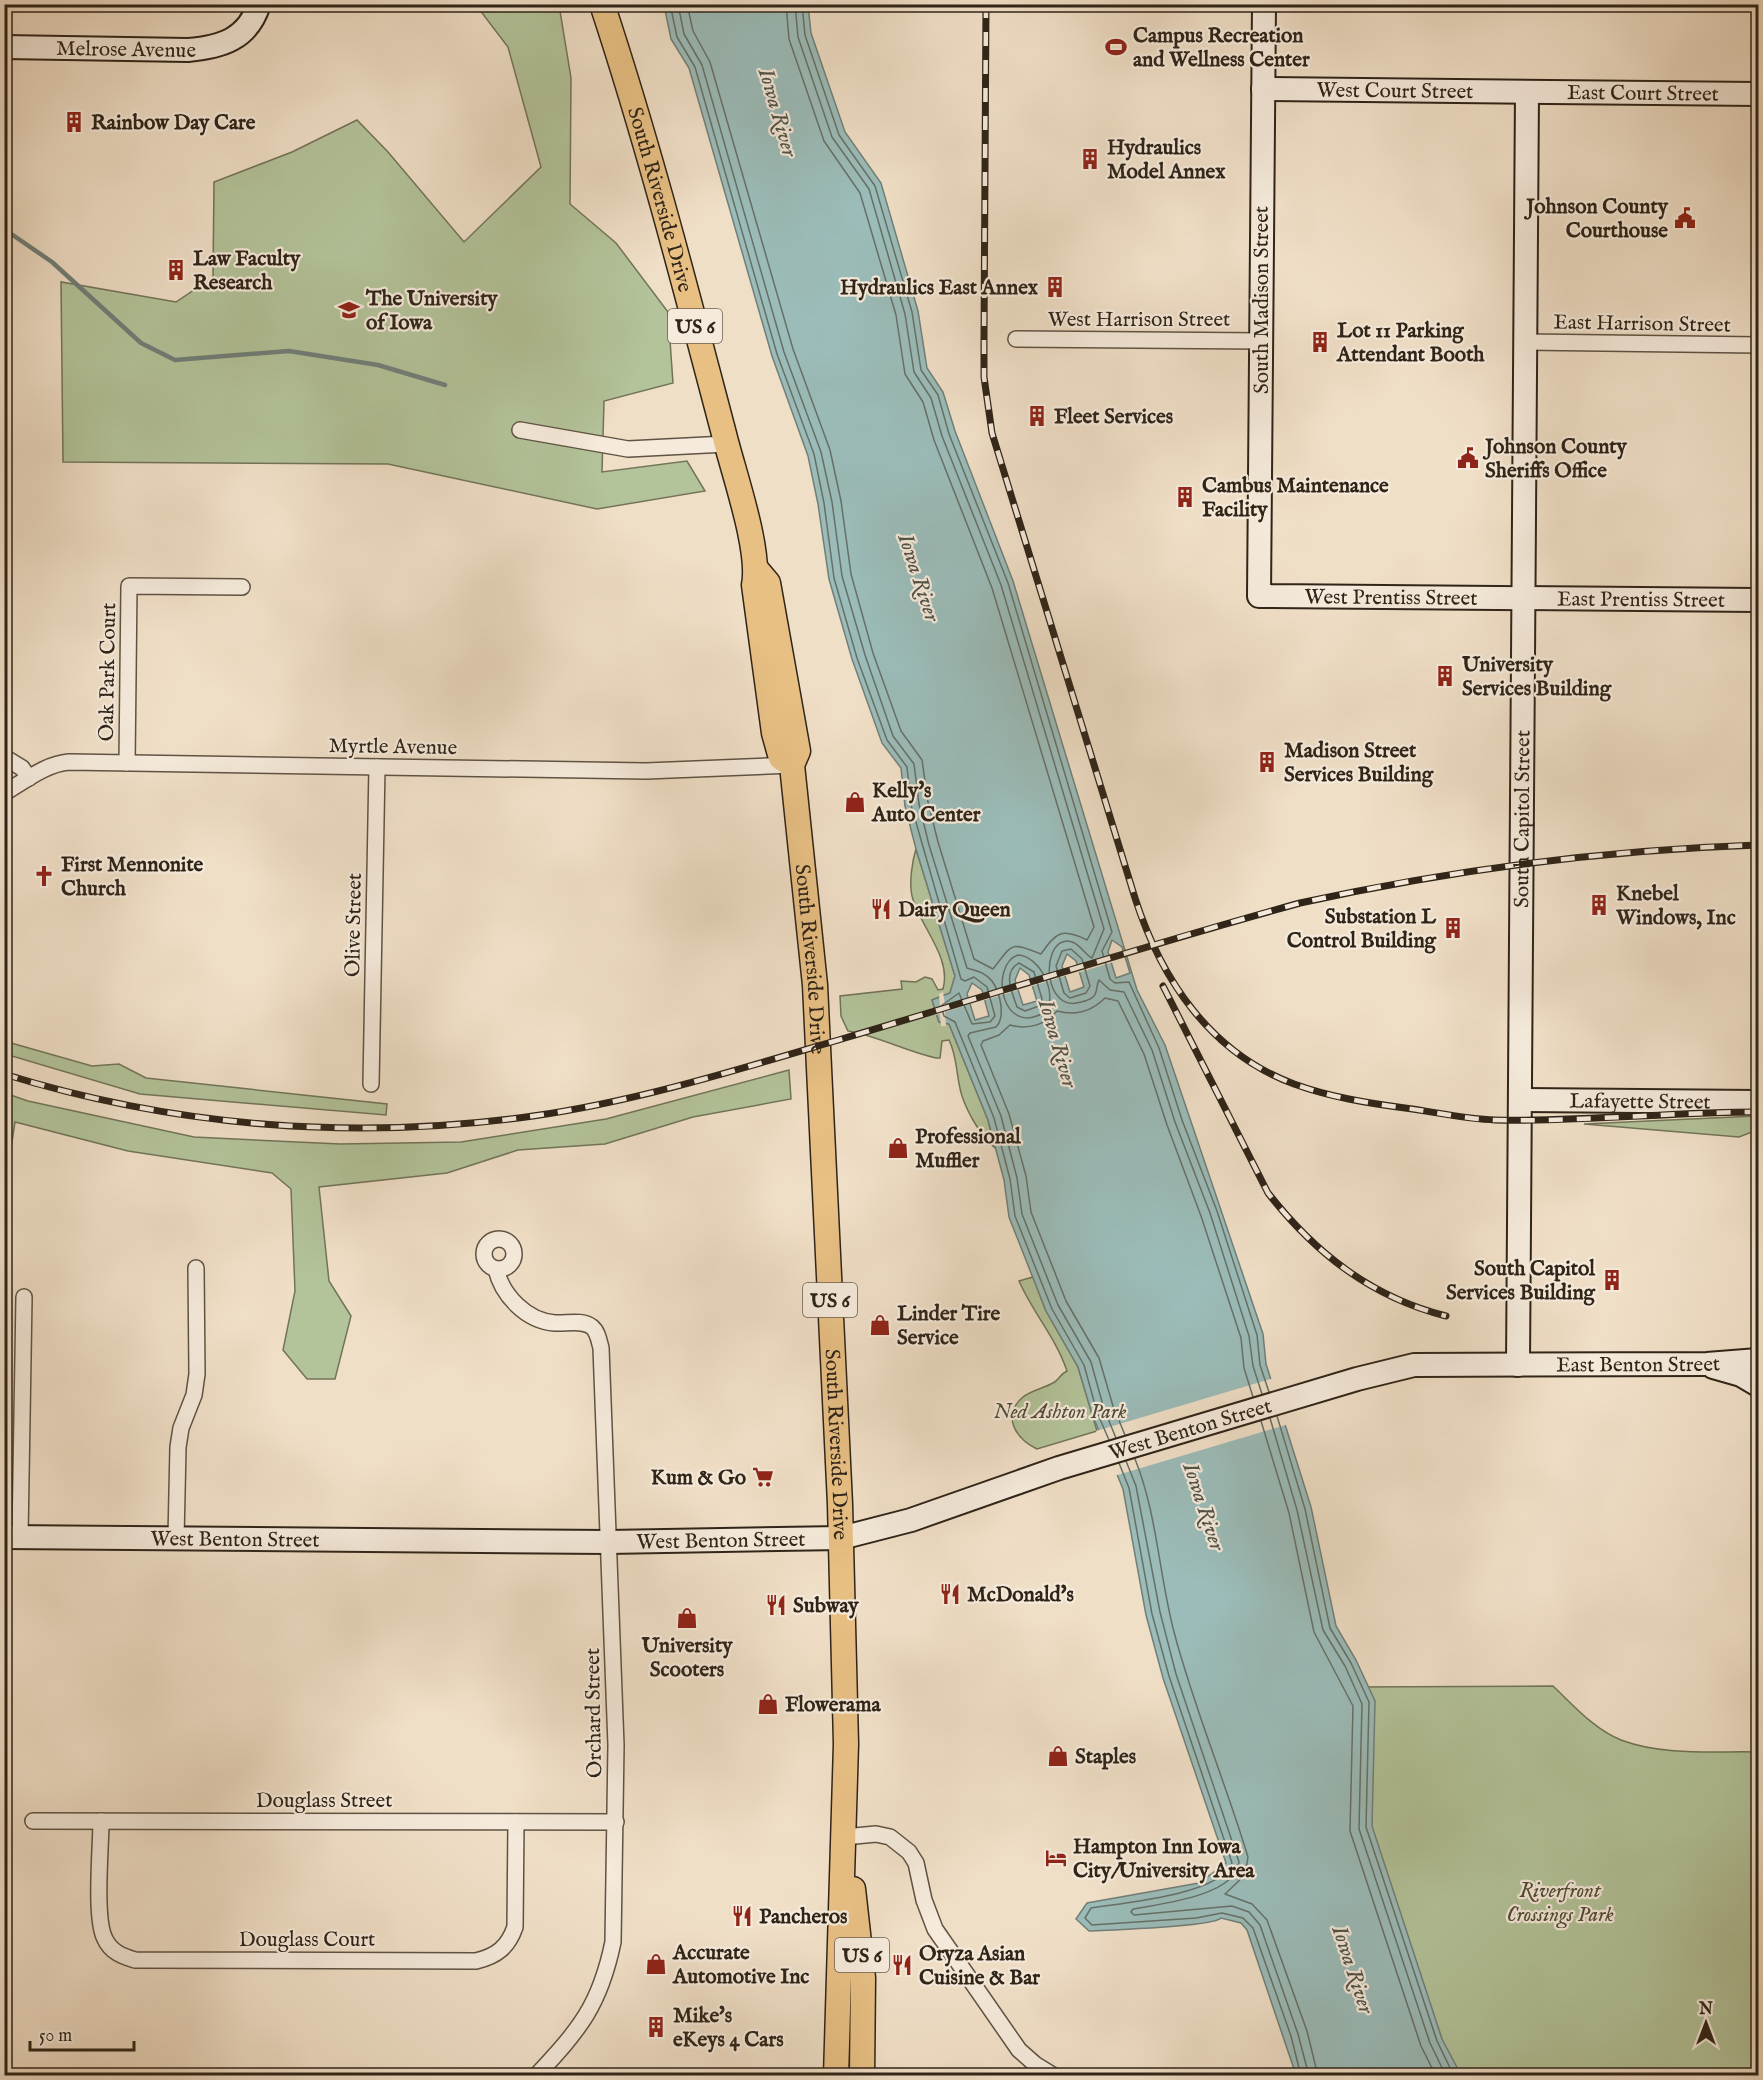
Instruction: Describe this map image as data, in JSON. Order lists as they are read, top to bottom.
{
  "streets": {
    "main road": ["South Riverside Drive", "US 6"],
    "street": [
      "Melrose Avenue",
      "West Court Street",
      "East Court Street",
      "South Madison Street",
      "West Harrison Street",
      "East Harrison Street",
      "West Prentiss Street",
      "East Prentiss Street",
      "Oak Park Court",
      "Myrtle Avenue",
      "South Capitol Street",
      "Olive Street",
      "Lafayette Street",
      "East Benton Street",
      "West Benton Street",
      "Orchard Street",
      "Douglass Street",
      "Douglass Court"
    ]
  },
  "crossings": [
    ["West Court Street", "East Court Street"],
    ["West Court Street", "South Madison Street"],
    ["West Court Street", "South Capitol Street"],
    ["East Court Street", "South Capitol Street"],
    ["South Riverside Drive", "Myrtle Avenue"],
    ["South Riverside Drive", "West Benton Street"],
    ["South Madison Street", "West Harrison Street"],
    ["South Madison Street", "West Prentiss Street"],
    ["East Harrison Street", "South Capitol Street"],
    ["West Prentiss Street", "East Prentiss Street"],
    ["West Prentiss Street", "South Capitol Street"],
    ["East Prentiss Street", "South Capitol Street"],
    ["Oak Park Court", "Myrtle Avenue"],
    ["Myrtle Avenue", "Olive Street"],
    ["South Capitol Street", "Lafayette Street"],
    ["South Capitol Street", "East Benton Street"],
    ["South Capitol Street", "West Benton Street"],
    ["East Benton Street", "West Benton Street"],
    ["West Benton Street", "Orchard Street"],
    ["Orchard Street", "Douglass Street"],
    ["Douglass Street", "Douglass Court"]
  ],
  "water": ["Iowa River"],
  "parks": ["Ned Ashton Park", "Riverfront Crossings Park"],
  "places": {
    "sports": ["Campus Recreation and Wellness Center"],
    "building": [
      "Rainbow Day Care",
      "Hydraulics Model Annex",
      "Law Faculty Research",
      "Hydraulics East Annex",
      "Lot 11 Parking Attendant Booth",
      "Fleet Services",
      "Cambus Maintenance Facility",
      "University Services Building",
      "Madison Street Services Building",
      "Knebel Windows, Inc",
      "Substation L Control Building",
      "South Capitol Services Building",
      "Mike's eKeys 4 Cars"
    ],
    "public building": ["Johnson County Courthouse", "Johnson County Sheriffs Office"],
    "school or university": ["The University of Iowa"],
    "shop": [
      "Kelly's Auto Center",
      "Professional Muffler",
      "Linder Tire Service",
      "University Scooters",
      "Flowerama",
      "Staples",
      "Accurate Automotive Inc"
    ],
    "church": ["First Mennonite Church"],
    "restaurant": [
      "Dairy Queen",
      "McDonald's",
      "Subway",
      "Pancheros",
      "Oryza Asian Cuisine & Bar"
    ],
    "supermarket": ["Kum & Go"],
    "hotel": ["Hampton Inn Iowa City/University Area"]
  },
  "scale_bar": "50 m",
  "north": "top"
}
